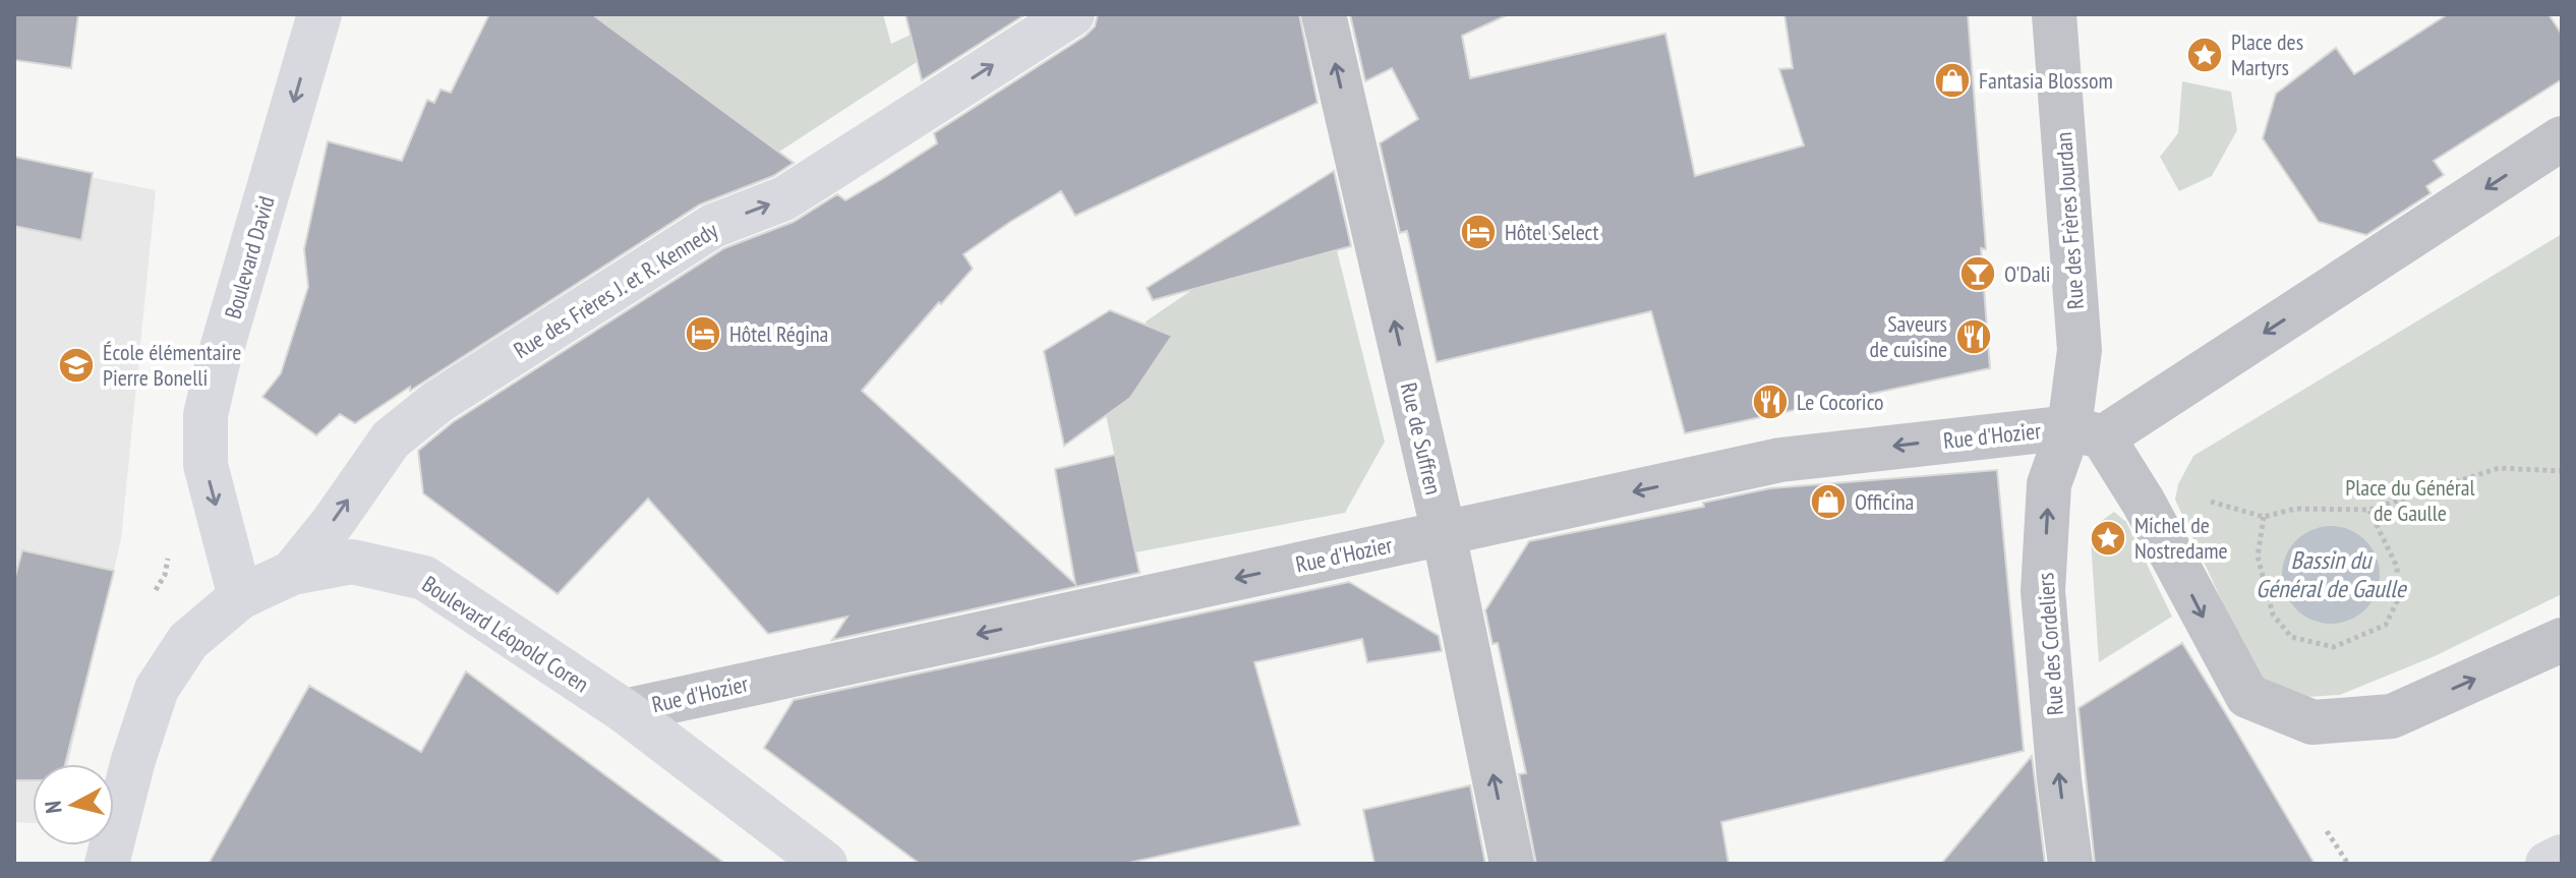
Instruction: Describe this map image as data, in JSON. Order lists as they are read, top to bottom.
{
  "streets": {
    "street": [
      "Rue des Frères Jourdan",
      "Boulevard David",
      "Rue des Frères J. et R. Kennedy",
      "Rue d'Hozier",
      "Rue de Suffren",
      "Boulevard Léopold Coren",
      "Rue des Cordeliers"
    ]
  },
  "crossings": [
    ["Rue des Frères Jourdan", "Rue d'Hozier"],
    ["Rue des Frères Jourdan", "Rue des Cordeliers"],
    ["Boulevard David", "Boulevard Léopold Coren"],
    ["Rue des Frères J. et R. Kennedy", "Boulevard Léopold Coren"],
    ["Rue d'Hozier", "Rue de Suffren"],
    ["Rue d'Hozier", "Boulevard Léopold Coren"],
    ["Rue d'Hozier", "Rue des Cordeliers"]
  ],
  "one_way": [
    "Boulevard David",
    "Rue des Frères J. et R. Kennedy",
    "Rue d'Hozier",
    "Rue de Suffren",
    "Rue des Cordeliers"
  ],
  "water": ["Bassin du Général de Gaulle"],
  "parks": ["Place du Général de Gaulle"],
  "places": {
    "place": ["Place des Martyrs", "Michel de Nostredame"],
    "shop": ["Fantasia Blossom", "Officina"],
    "hotel": ["Hôtel Select", "Hôtel Régina"],
    "bar": ["O'Dali"],
    "restaurant": ["Saveurs de cuisine", "Le Cocorico"],
    "school or university": ["École élémentaire Pierre Bonelli"]
  },
  "north": "left"
}
